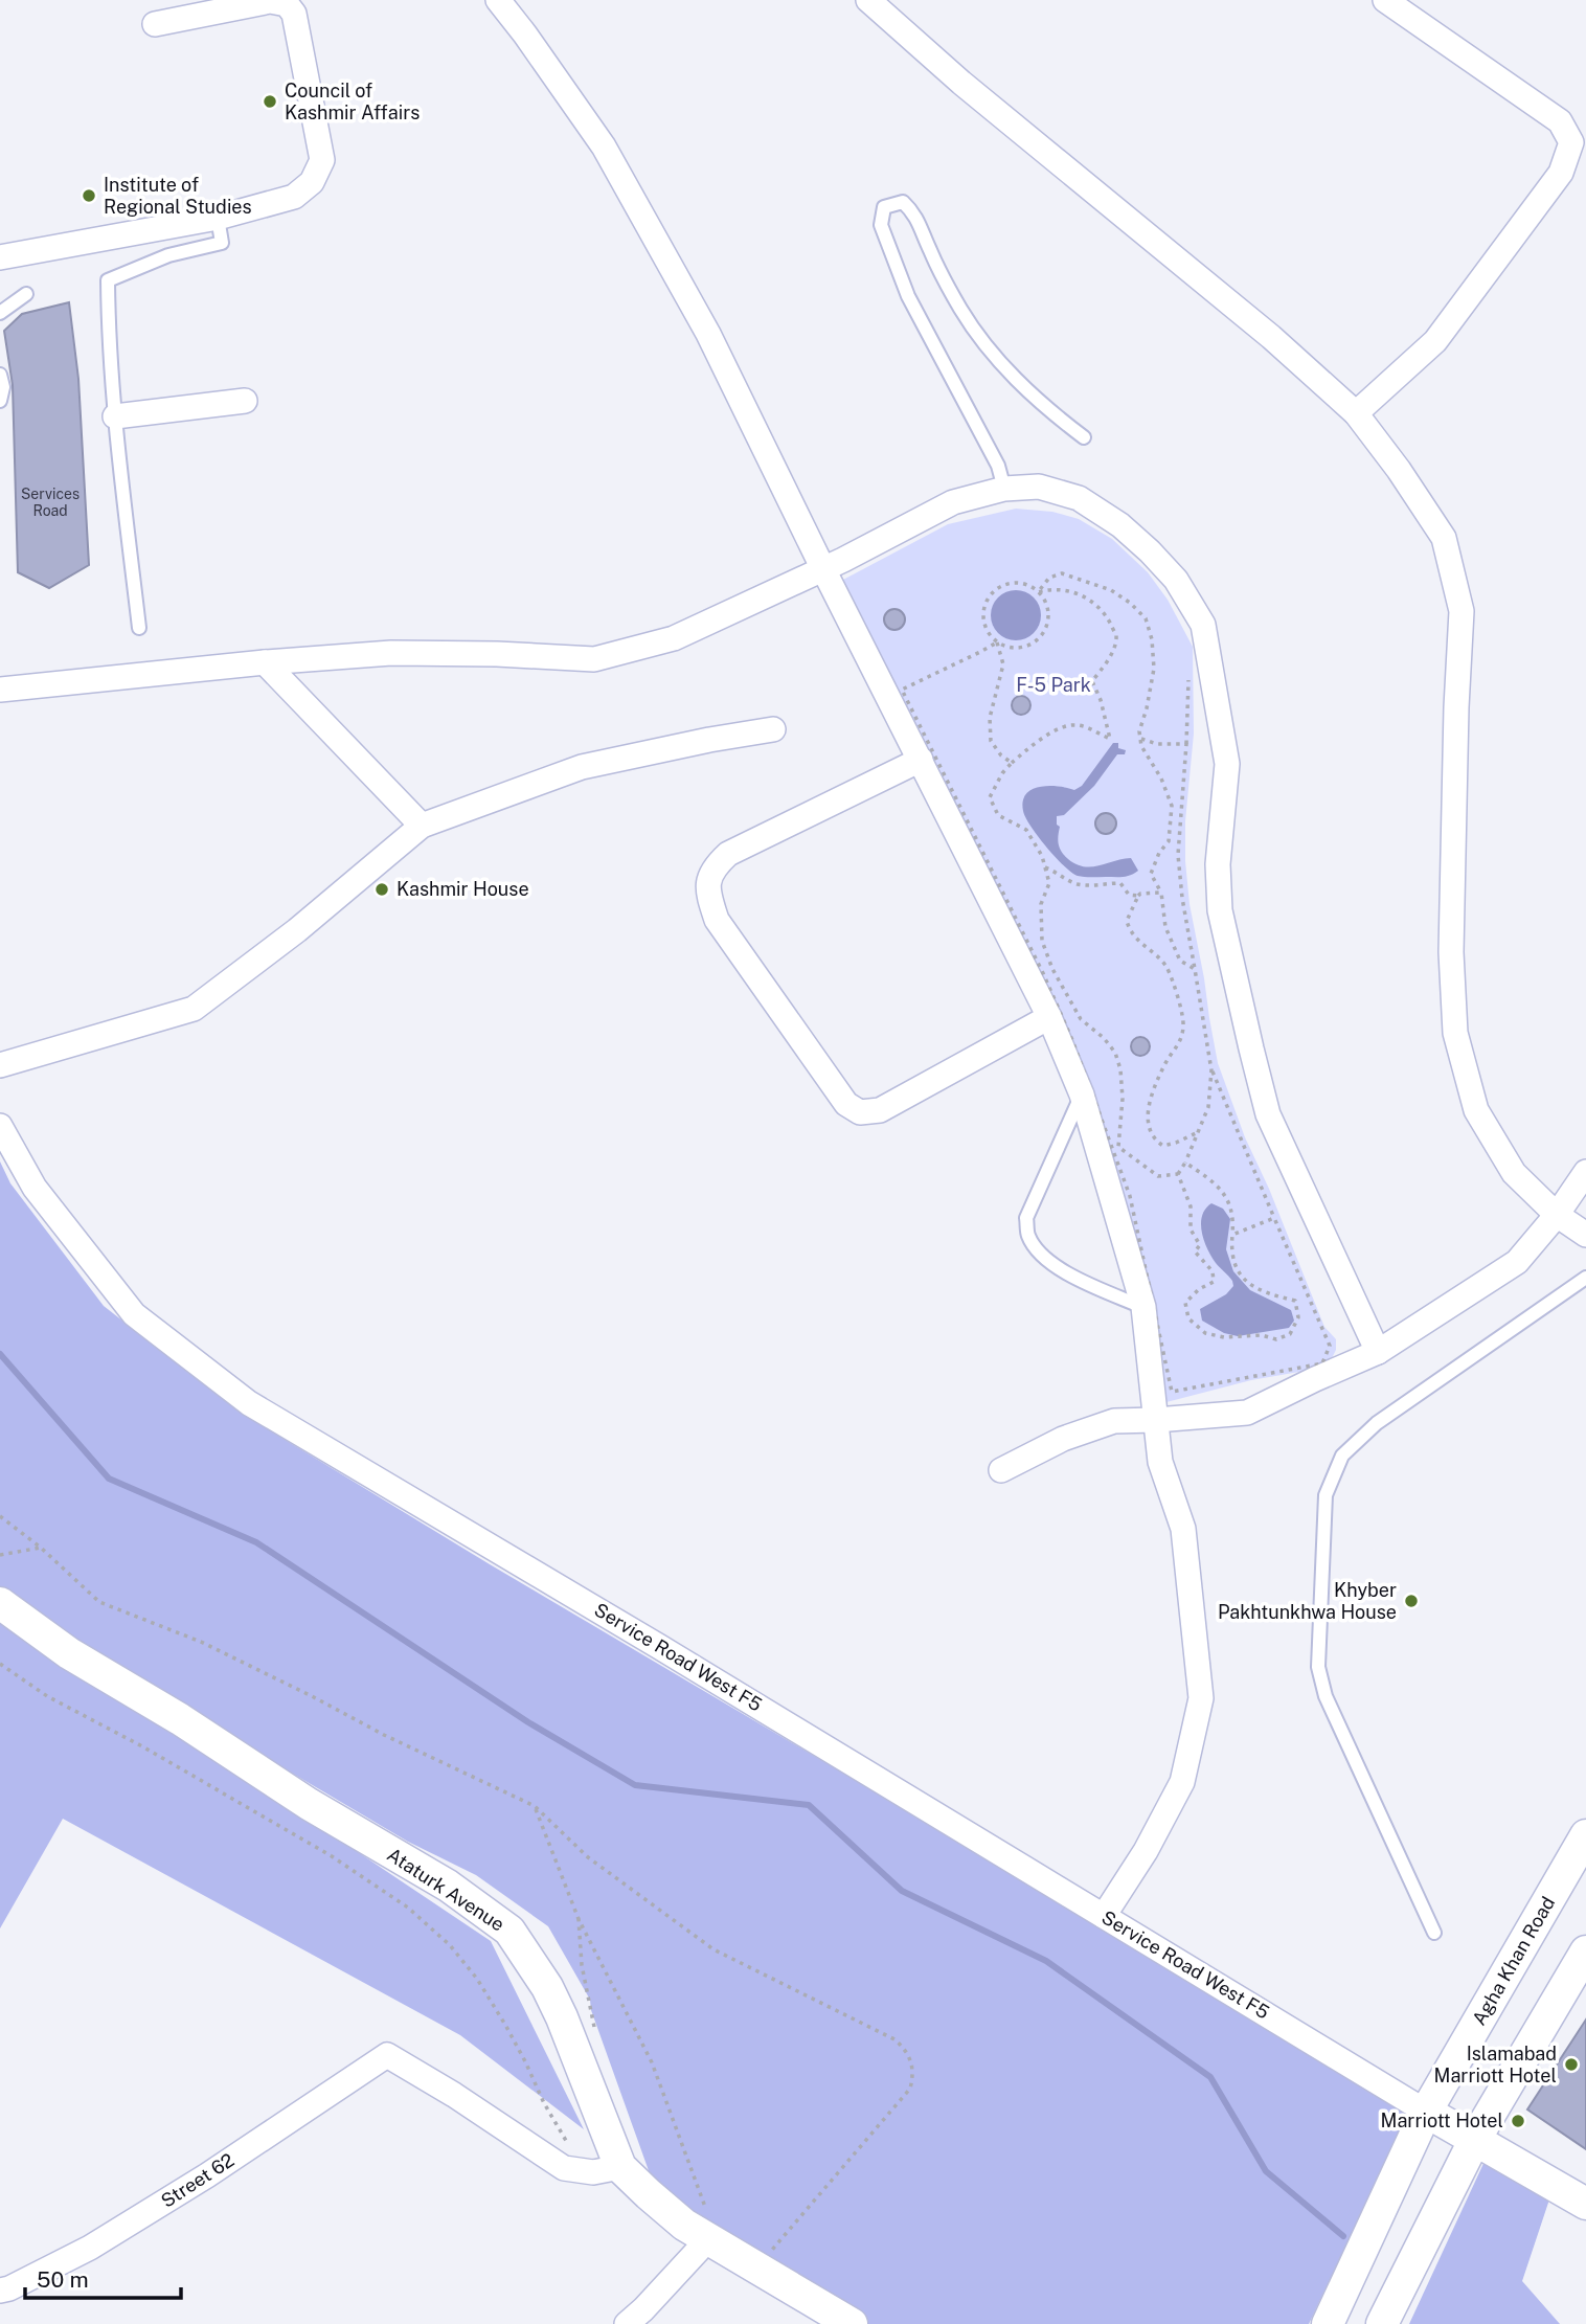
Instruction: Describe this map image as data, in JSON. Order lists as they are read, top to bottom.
{
  "streets": {
    "street": [
      "Service Road West F5",
      "Ataturk Avenue",
      "Agha Khan Road",
      "Street 62"
    ]
  },
  "crossings": [
    ["Service Road West F5", "Agha Khan Road"]
  ],
  "parks": ["F-5 Park"],
  "places": [
    "Council of Kashmir Affairs",
    "Institute of Regional Studies",
    "Kashmir House",
    "Khyber Pakhtunkhwa House",
    "Islamabad Marriott Hotel",
    "Marriott Hotel"
  ],
  "house_numbers": ["Services Road"],
  "scale_bar": "50 m"
}
